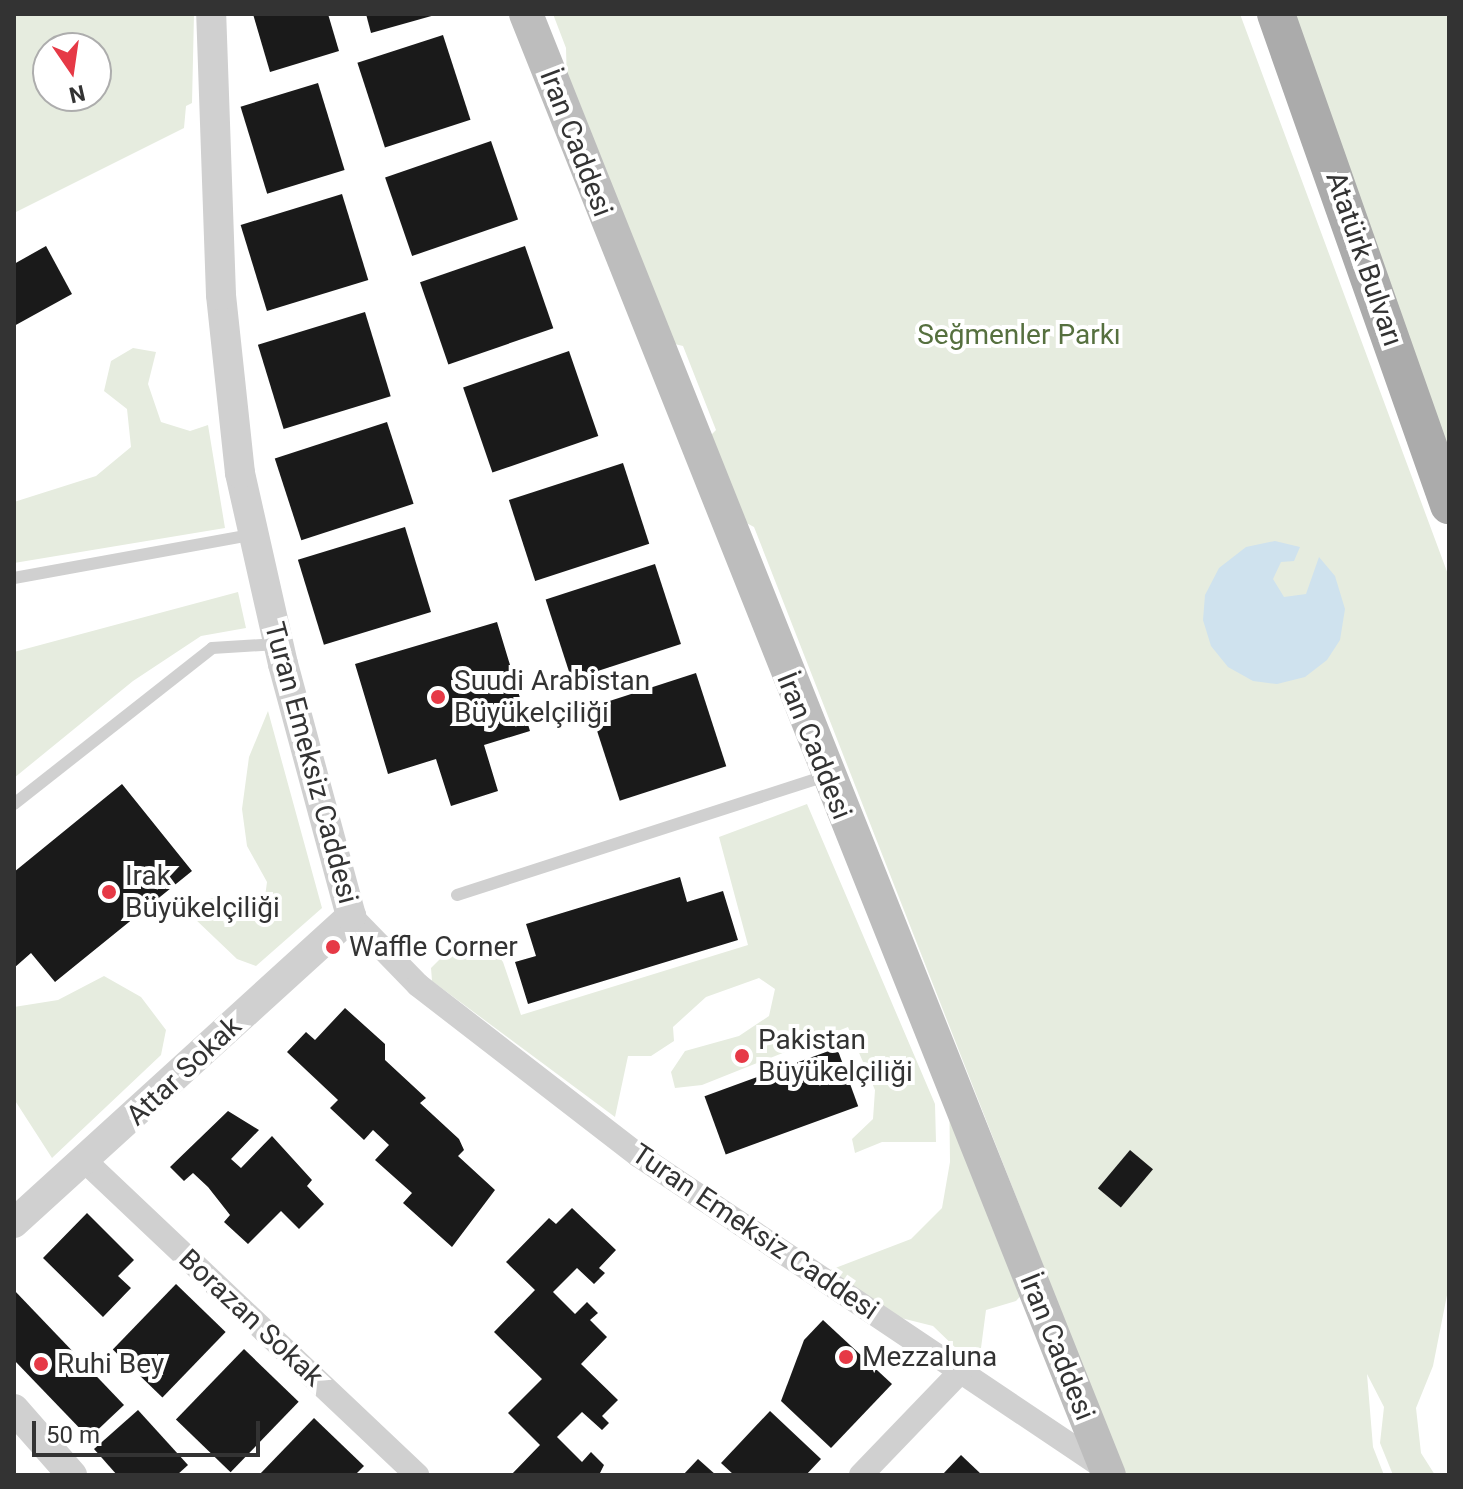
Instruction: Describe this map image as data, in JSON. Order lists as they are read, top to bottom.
{
  "streets": {
    "main road": ["İran Caddesi", "Atatürk Bulvarı"],
    "street": ["Turan Emeksiz Caddesi", "Attar Sokak", "Borazan Sokak"]
  },
  "crossings": [
    ["İran Caddesi", "Turan Emeksiz Caddesi"],
    ["Turan Emeksiz Caddesi", "Attar Sokak"],
    ["Attar Sokak", "Borazan Sokak"]
  ],
  "parks": ["Seğmenler Parkı"],
  "places": [
    "Suudi Arabistan Büyükelçiliği",
    "Irak Büyükelçiliği",
    "Waffle Corner",
    "Pakistan Büyükelçiliği",
    "Mezzaluna",
    "Ruhi Bey"
  ],
  "scale_bar": "50 m",
  "north": "bottom"
}
